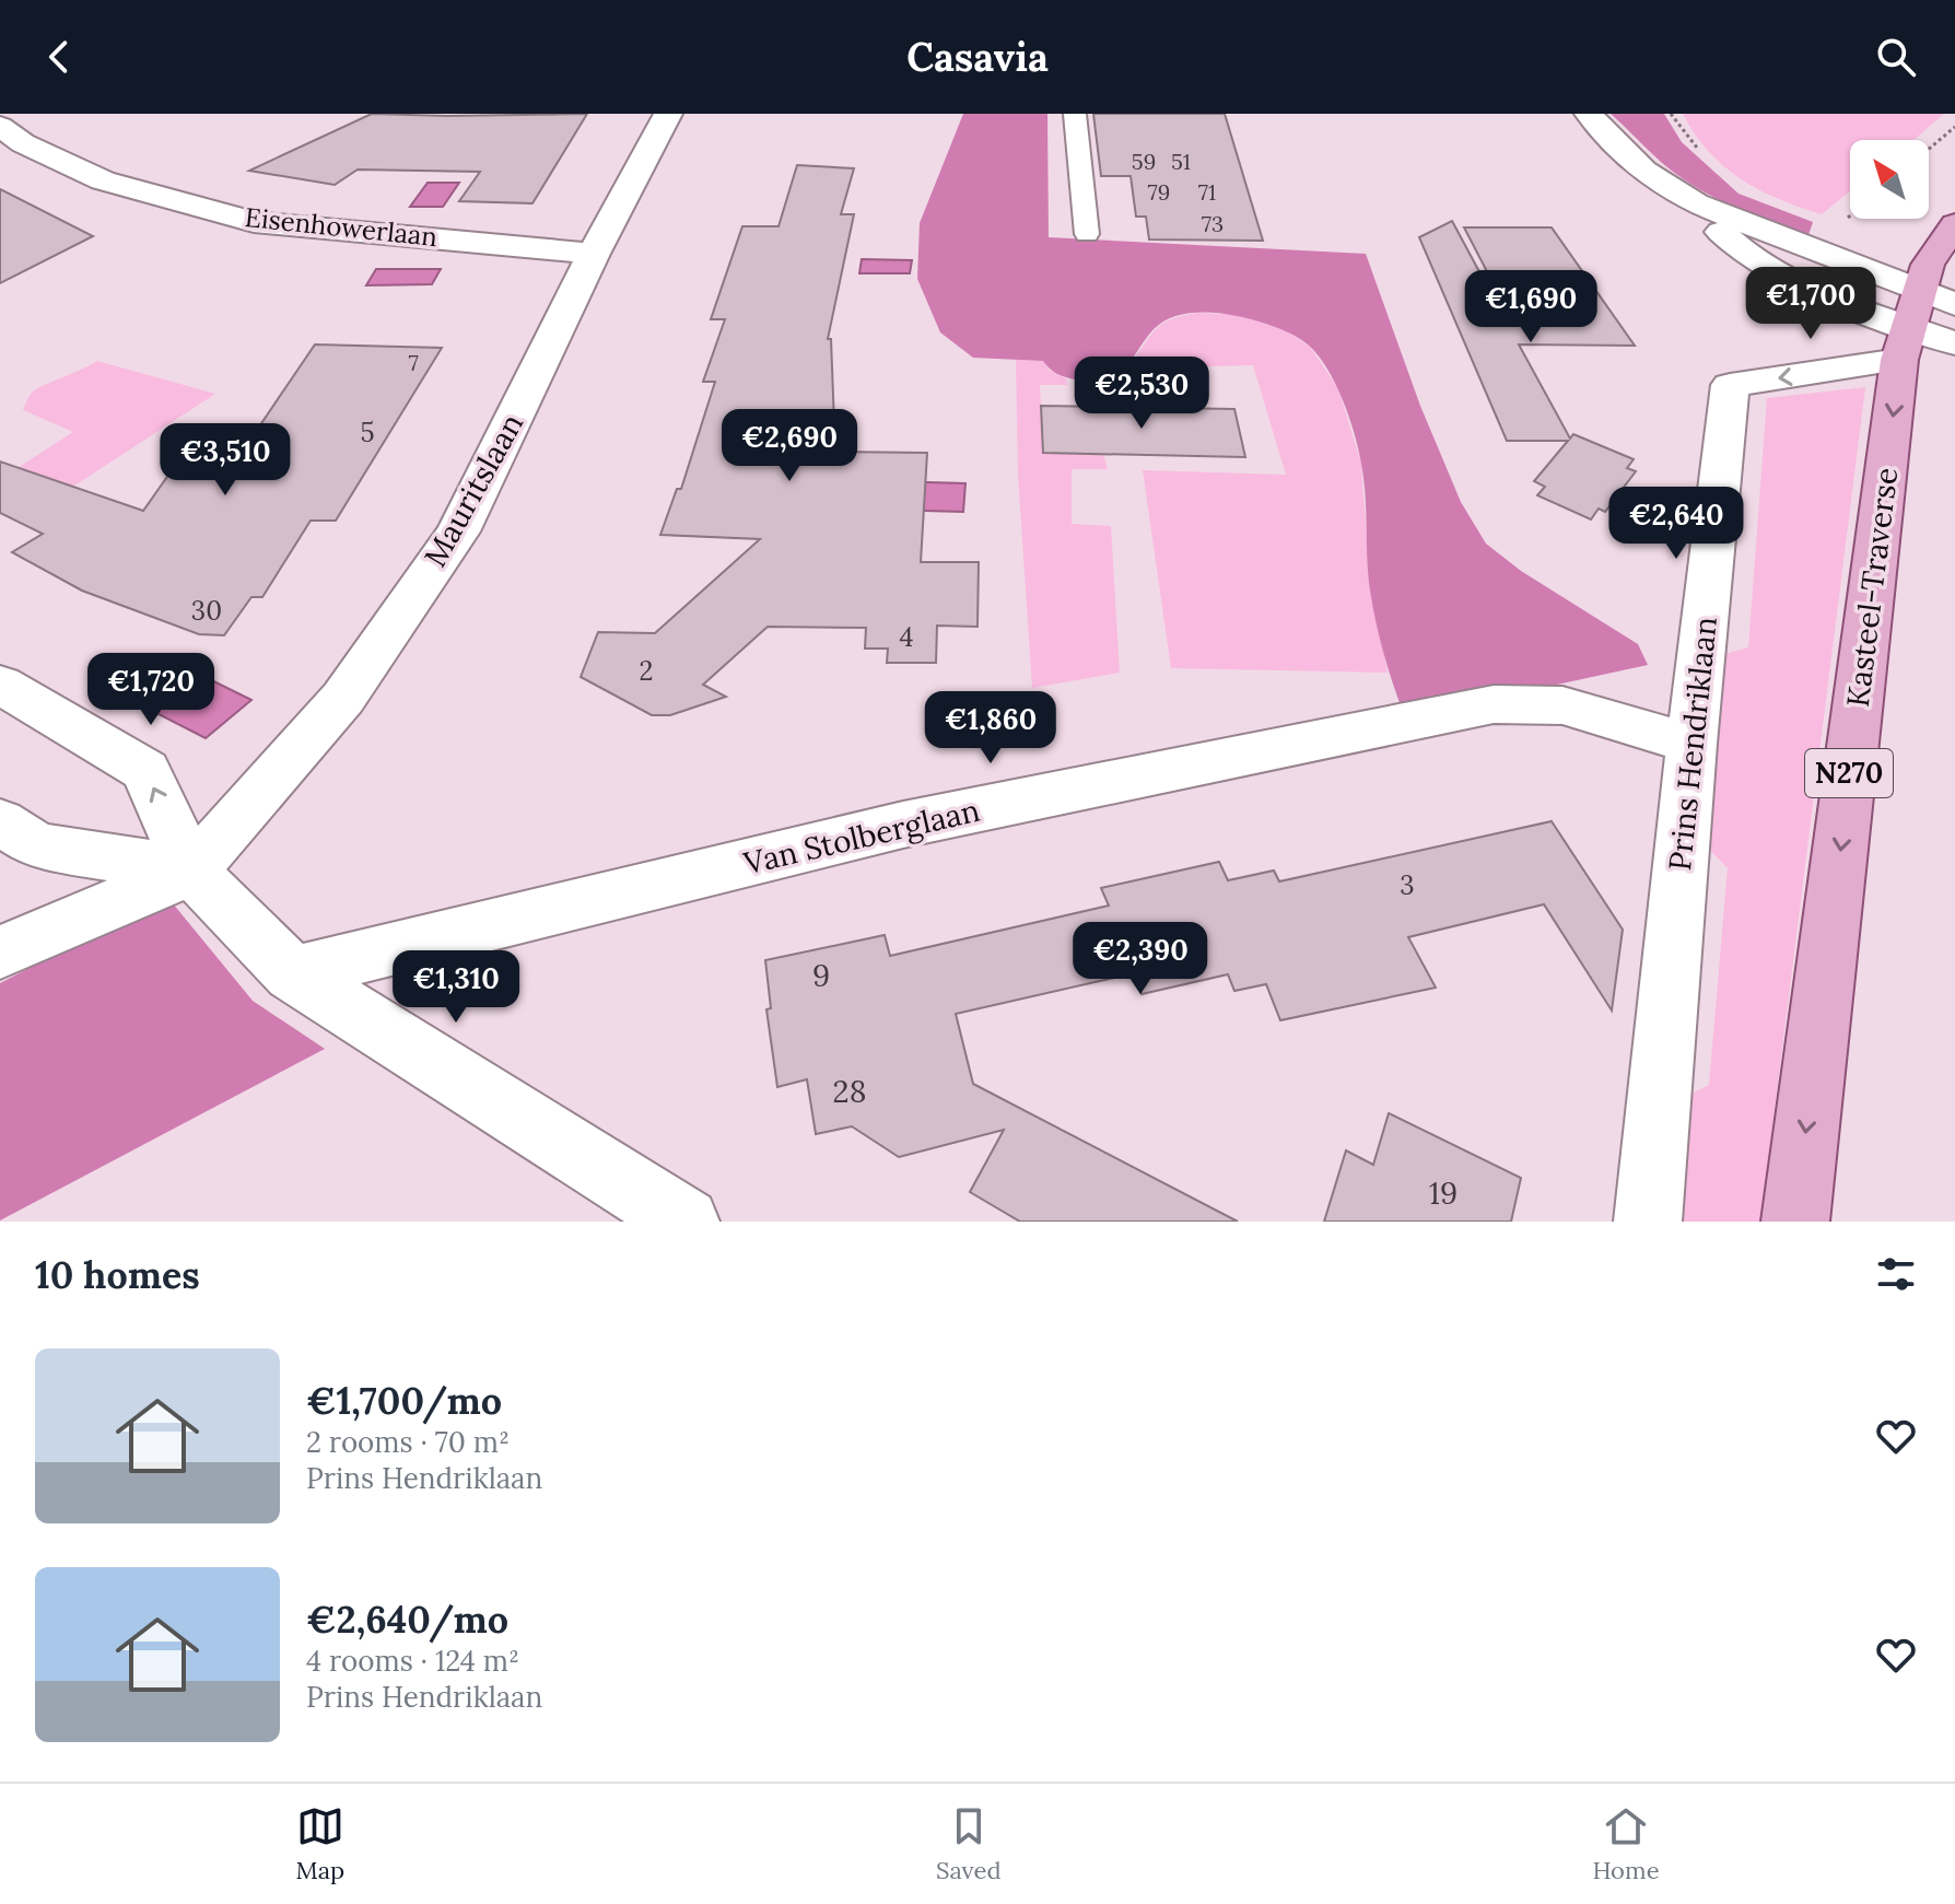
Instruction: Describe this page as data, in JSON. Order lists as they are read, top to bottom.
{
  "streets": {
    "main road": ["Kasteel-Traverse", "N270"],
    "street": [
      "Eisenhowerlaan",
      "Mauritslaan",
      "Prins Hendriklaan",
      "Van Stolberglaan"
    ]
  },
  "crossings": [
    ["Eisenhowerlaan", "Mauritslaan"],
    ["Kasteel-Traverse", "Prins Hendriklaan"],
    ["Prins Hendriklaan", "Van Stolberglaan"]
  ],
  "one_way": ["Kasteel-Traverse", "Prins Hendriklaan"],
  "house_numbers": [
    "59",
    "51",
    "79",
    "71",
    "73",
    "7",
    "5",
    "30",
    "4",
    "2",
    "3",
    "9",
    "28",
    "19"
  ],
  "north": "top left",
  "page": {
    "header": "Casavia",
    "price": [
      "€1,700",
      "€1,690",
      "€2,530",
      "€2,690",
      "€3,510",
      "€2,640",
      "€1,720",
      "€1,860",
      "€2,390",
      "€1,310"
    ],
    "heading": "10 homes",
    "list": [
      {
        "name": "€1,700/mo",
        "note": "2 rooms · 70 m² · Prins Hendriklaan"
      },
      {
        "name": "€2,640/mo",
        "note": "4 rooms · 124 m² · Prins Hendriklaan"
      }
    ],
    "tabs": ["Map", "Saved", "Home"]
  }
}
